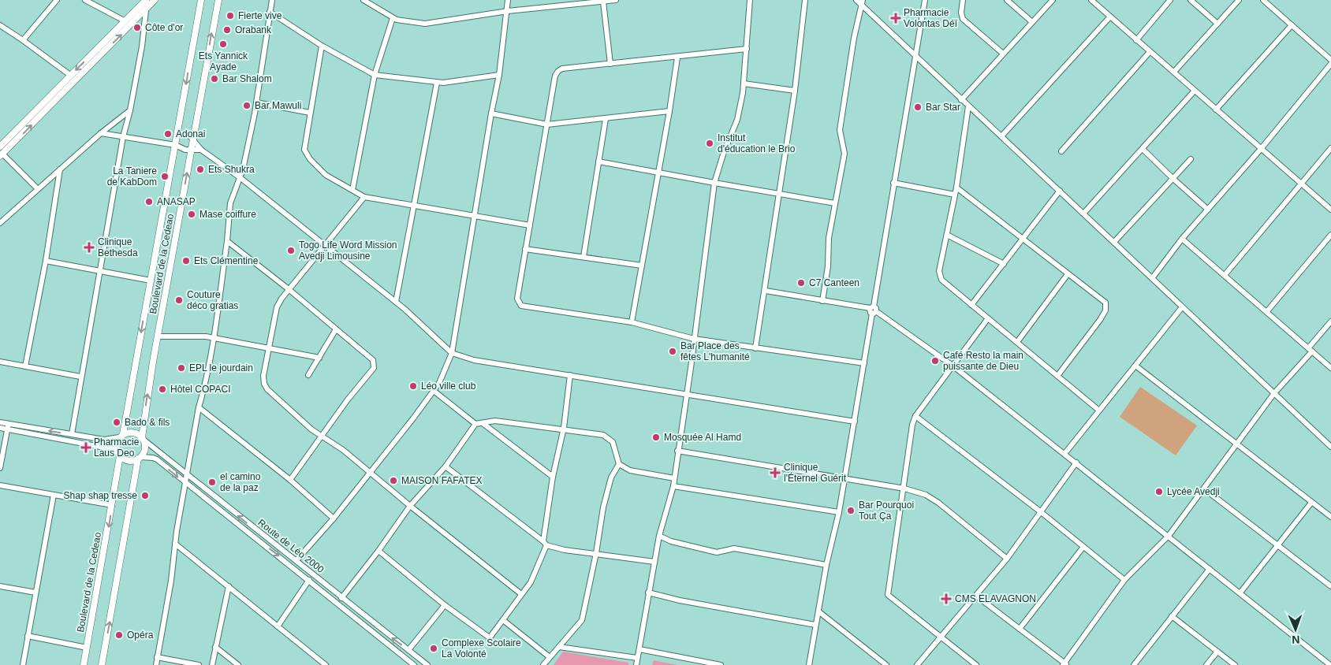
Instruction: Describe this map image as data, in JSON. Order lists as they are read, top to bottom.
{
  "streets": {
    "main road": ["Boulevard de la Cedeao"],
    "street": ["Route de Léo 2000"]
  },
  "crossings": [
    ["Boulevard de la Cedeao", "Route de Léo 2000"]
  ],
  "places": {
    "other": [
      "Fierte vive",
      "Côte d'or",
      "Orabank",
      "Ets Yannick Ayade",
      "Bar Shalom",
      "Bar Mawuli",
      "Bar Star",
      "Adonai",
      "Institut d'éducation le Brio",
      "Ets Shukra",
      "La Taniere de KabDom",
      "ANASAP",
      "Mase coiffure",
      "Togo Life Word Mission Avedji Limousine",
      "Ets Clémentine",
      "C7 Canteen",
      "Couture déco gratias",
      "Bar Place des fêtes L'humanité",
      "Café Resto la main puissante de Dieu",
      "EPL le jourdain",
      "Léo ville club",
      "Hôtel COPACI",
      "Bado & fils",
      "Mosquée Al Hamd",
      "MAISON FAFATEX",
      "el camino de la paz",
      "Lycée Avedji",
      "Shap shap tresse",
      "Bar Pourquoi Tout Ça",
      "Opéra",
      "Complexe Scolaire La Volonté"
    ],
    "health": [
      "Pharmacie Volontas Déï",
      "Clinique Bethesda",
      "Pharmacie Laus Deo",
      "Clinique l'Éternel Guérit",
      "CMS ELAVAGNON"
    ]
  },
  "north": "bottom"
}
